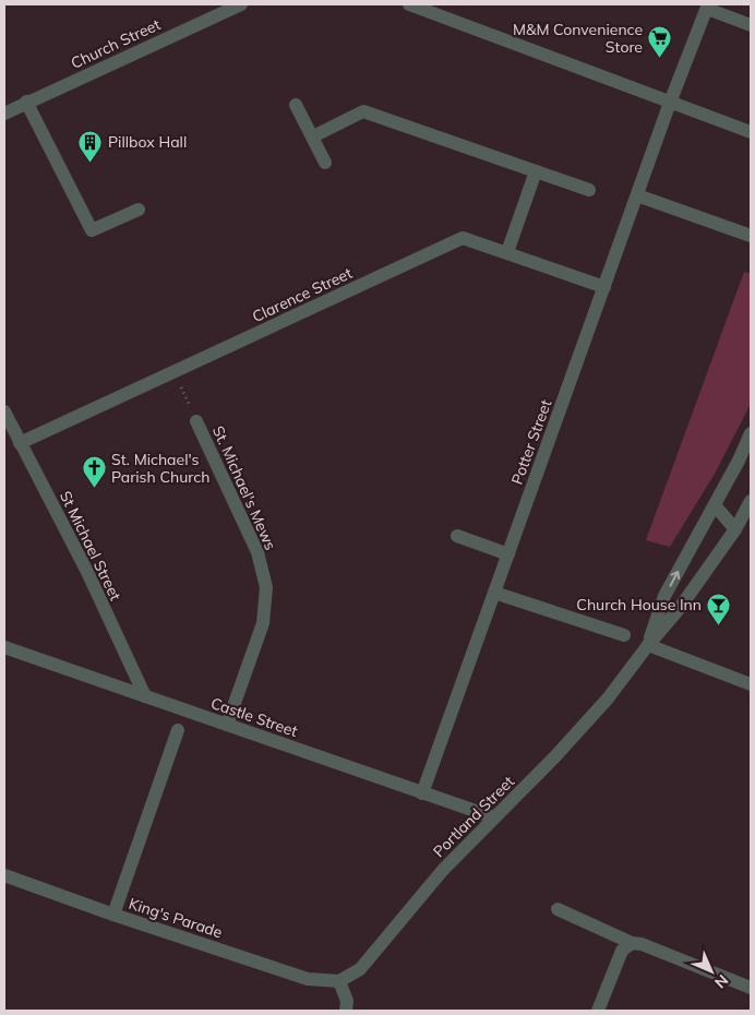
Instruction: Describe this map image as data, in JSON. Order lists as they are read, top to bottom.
{
  "streets": {
    "street": [
      "Church Street",
      "Clarence Street",
      "Potter Street",
      "St. Michael's Mews",
      "St Michael Street",
      "Castle Street",
      "Portland Street",
      "King's Parade"
    ]
  },
  "crossings": [
    ["Clarence Street", "Potter Street"],
    ["Clarence Street", "St Michael Street"],
    ["Potter Street", "Castle Street"],
    ["St. Michael's Mews", "Castle Street"],
    ["St Michael Street", "Castle Street"],
    ["Castle Street", "Portland Street"],
    ["Portland Street", "King's Parade"]
  ],
  "places": {
    "supermarket": ["M&M Convenience Store"],
    "building": ["Pillbox Hall"],
    "church": ["St. Michael's Parish Church"],
    "bar": ["Church House Inn"]
  },
  "north": "bottom right"
}
